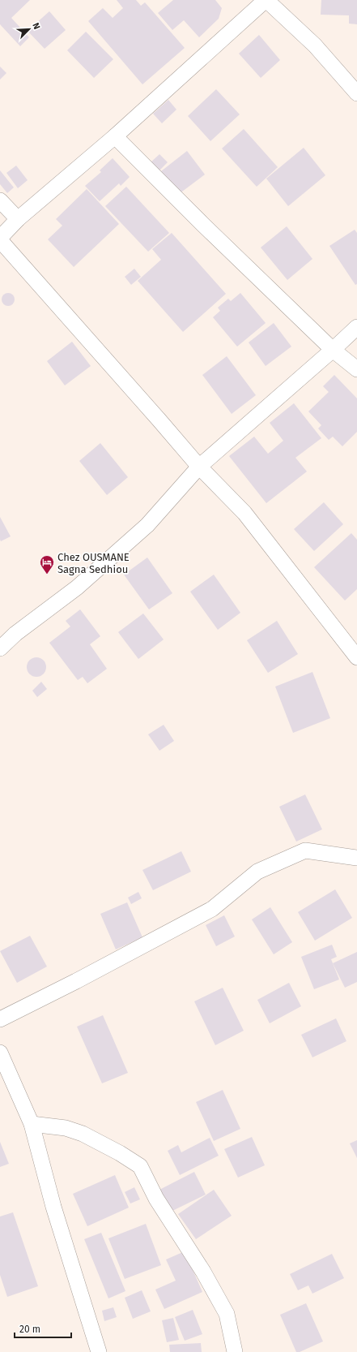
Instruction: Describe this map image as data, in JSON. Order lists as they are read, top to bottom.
{
  "places": {
    "hotel": ["Chez OUSMANE Sagna Sedhiou"]
  },
  "scale_bar": "20 m",
  "north": "top right"
}
